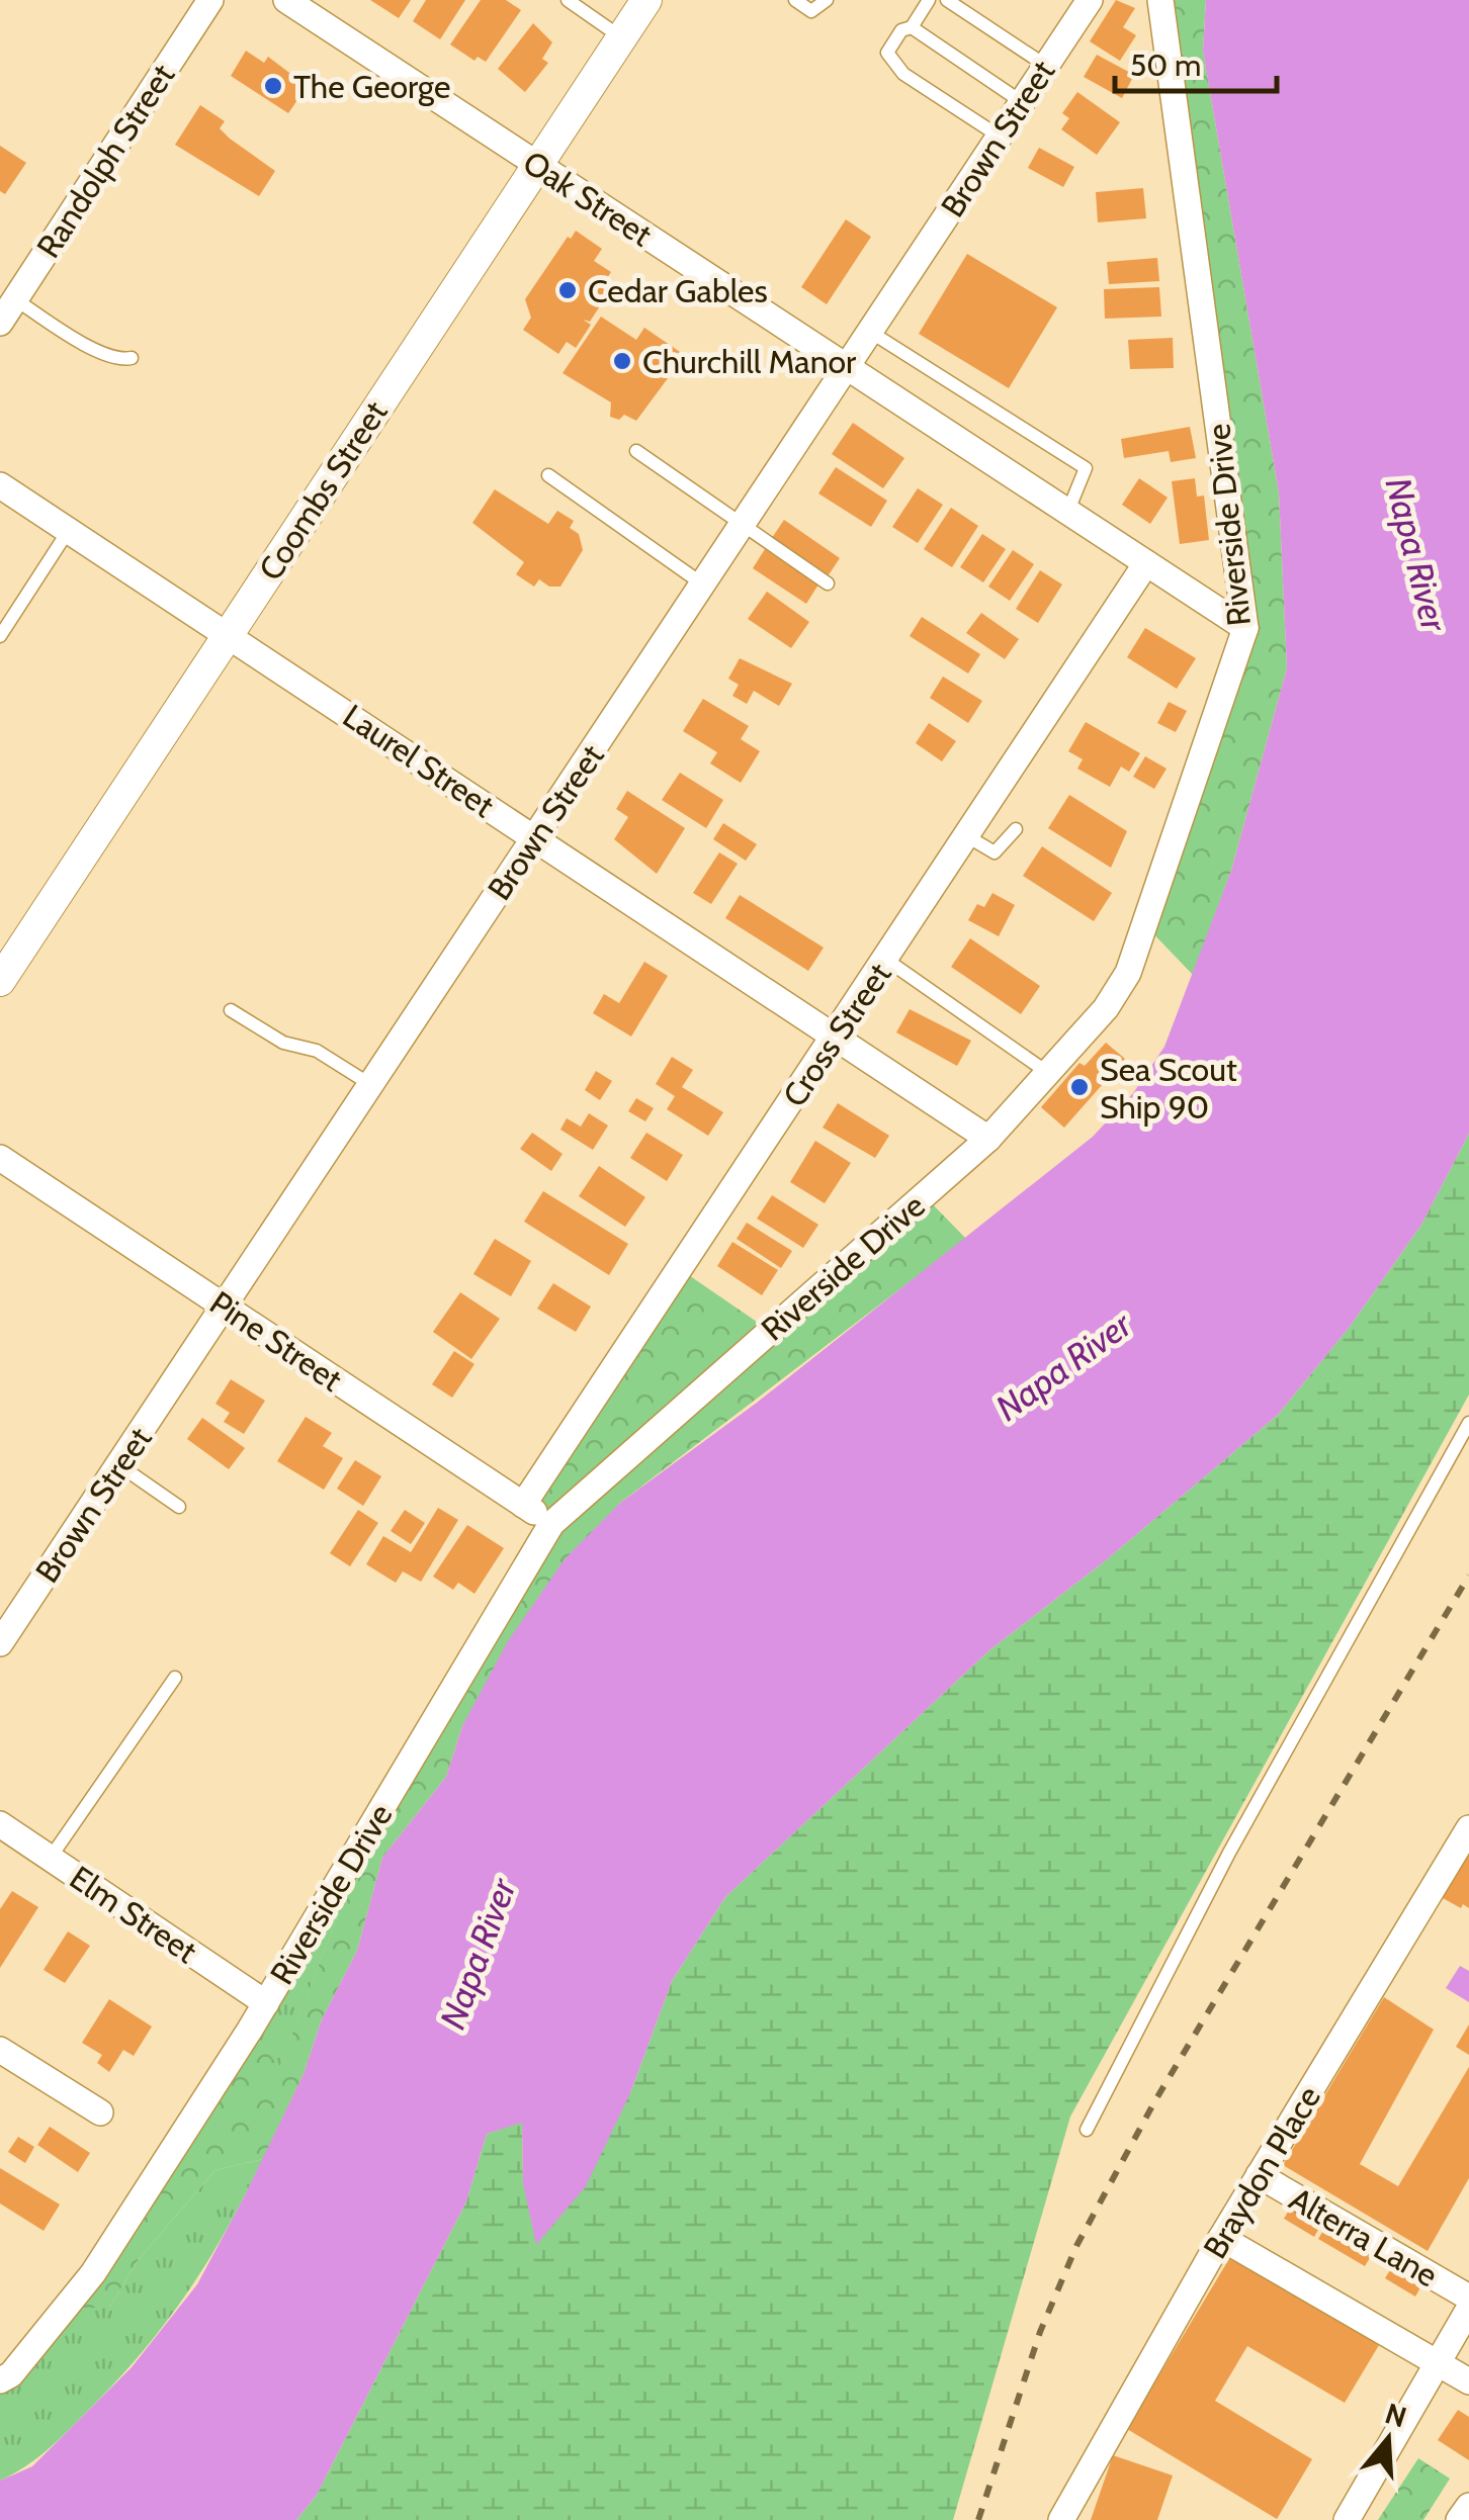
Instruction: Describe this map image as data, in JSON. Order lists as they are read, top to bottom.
{
  "streets": {
    "street": [
      "Brown Street",
      "Randolph Street",
      "Oak Street",
      "Coombs Street",
      "Riverside Drive",
      "Laurel Street",
      "Cross Street",
      "Pine Street",
      "Elm Street",
      "Braydon Place",
      "Alterra Lane"
    ]
  },
  "crossings": [
    ["Brown Street", "Oak Street"],
    ["Brown Street", "Laurel Street"],
    ["Brown Street", "Pine Street"],
    ["Oak Street", "Coombs Street"],
    ["Oak Street", "Riverside Drive"],
    ["Oak Street", "Cross Street"],
    ["Coombs Street", "Laurel Street"],
    ["Riverside Drive", "Laurel Street"],
    ["Riverside Drive", "Pine Street"],
    ["Riverside Drive", "Elm Street"],
    ["Laurel Street", "Cross Street"],
    ["Cross Street", "Pine Street"],
    ["Braydon Place", "Alterra Lane"]
  ],
  "water": ["Napa River"],
  "places": [
    "The George",
    "Cedar Gables",
    "Churchill Manor",
    "Sea Scout Ship 90"
  ],
  "scale_bar": "50 m",
  "north": "top"
}
